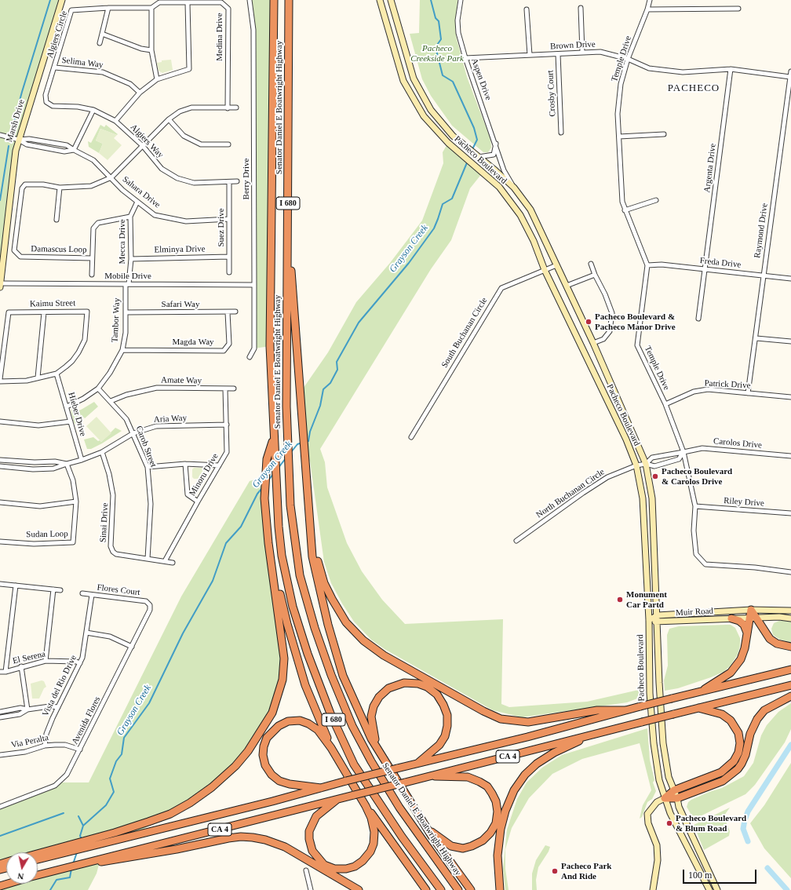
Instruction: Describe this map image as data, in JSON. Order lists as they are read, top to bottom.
{
  "streets": {
    "highway": ["Senator Daniel E Boatwright Highway", "I 680", "CA 4"],
    "main road": ["Marsh Drive", "Pacheco Boulevard", "Muir Road"],
    "street": [
      "Algiers Circle",
      "Medina Drive",
      "Brown Drive",
      "Temple Drive",
      "Selima Way",
      "Aspen Drive",
      "Crosby Court",
      "Algiers Way",
      "Argenta Drive",
      "Berry Drive",
      "Sahara Drive",
      "Suez Drive",
      "Raymond Drive",
      "Mecca Drive",
      "Damascus Loop",
      "Elminya Drive",
      "Freda Drive",
      "Mobile Drive",
      "Kaimu Street",
      "Safari Way",
      "Tambor Way",
      "South Buchanan Circle",
      "Magda Way",
      "Amate Way",
      "Patrick Drive",
      "Hieber Drive",
      "Aria Way",
      "Carolos Drive",
      "Carob Street",
      "Minoru Drive",
      "North Buchanan Circle",
      "Riley Drive",
      "Sinai Drive",
      "Sudan Loop",
      "Flores Court",
      "El Serena",
      "Vista del Rio Drive",
      "Avenida Flores",
      "Via Peralta"
    ]
  },
  "crossings": [
    ["Algiers Circle", "Medina Drive"],
    ["Algiers Circle", "Selima Way"],
    ["Algiers Circle", "Algiers Way"],
    ["Brown Drive", "Temple Drive"],
    ["Brown Drive", "Aspen Drive"],
    ["Brown Drive", "Crosby Court"],
    ["Brown Drive", "Argenta Drive"],
    ["Brown Drive", "Raymond Drive"],
    ["Temple Drive", "Freda Drive"],
    ["Temple Drive", "Patrick Drive"],
    ["Temple Drive", "Carolos Drive"],
    ["Temple Drive", "Riley Drive"],
    ["Aspen Drive", "Pacheco Boulevard"],
    ["Marsh Drive", "Sahara Drive"],
    ["Marsh Drive", "Mobile Drive"],
    ["Algiers Way", "Suez Drive"],
    ["Pacheco Boulevard", "South Buchanan Circle"],
    ["Pacheco Boulevard", "Carolos Drive"],
    ["Pacheco Boulevard", "North Buchanan Circle"],
    ["Pacheco Boulevard", "Muir Road"],
    ["Argenta Drive", "Freda Drive"],
    ["Berry Drive", "Mobile Drive"],
    ["Sahara Drive", "Suez Drive"],
    ["Sahara Drive", "Mecca Drive"],
    ["Sahara Drive", "Damascus Loop"],
    ["Suez Drive", "Elminya Drive"],
    ["Raymond Drive", "Freda Drive"],
    ["Raymond Drive", "Patrick Drive"],
    ["Mecca Drive", "Elminya Drive"],
    ["Mecca Drive", "Mobile Drive"],
    ["Mecca Drive", "Tambor Way"],
    ["Mobile Drive", "Tambor Way"],
    ["Kaimu Street", "Hieber Drive"],
    ["Safari Way", "Tambor Way"],
    ["Safari Way", "Magda Way"],
    ["Tambor Way", "Magda Way"],
    ["Tambor Way", "Hieber Drive"],
    ["Tambor Way", "Carob Street"],
    ["Amate Way", "Carob Street"],
    ["Amate Way", "Minoru Drive"],
    ["Hieber Drive", "Aria Way"],
    ["Aria Way", "Carob Street"],
    ["Aria Way", "Minoru Drive"],
    ["Aria Way", "Sinai Drive"],
    ["Aria Way", "Sudan Loop"],
    ["Carolos Drive", "North Buchanan Circle"],
    ["Carob Street", "Sinai Drive"],
    ["Minoru Drive", "Sinai Drive"],
    ["Flores Court", "Vista del Rio Drive"],
    ["Flores Court", "Avenida Flores"],
    ["El Serena", "Vista del Rio Drive"],
    ["Vista del Rio Drive", "Via Peralta"],
    ["Avenida Flores", "Via Peralta"]
  ],
  "districts": ["PACHECO"],
  "water": ["Grayson Creek"],
  "parks": ["Pacheco Creekside Park"],
  "places": [
    "Pacheco Boulevard & Pacheco Manor Drive",
    "Pacheco Boulevard & Carolos Drive",
    "Monument Car Partd",
    "Pacheco Boulevard & Blum Road",
    "Pacheco Park And Ride"
  ],
  "scale_bar": "100 m",
  "north": "bottom"
}
